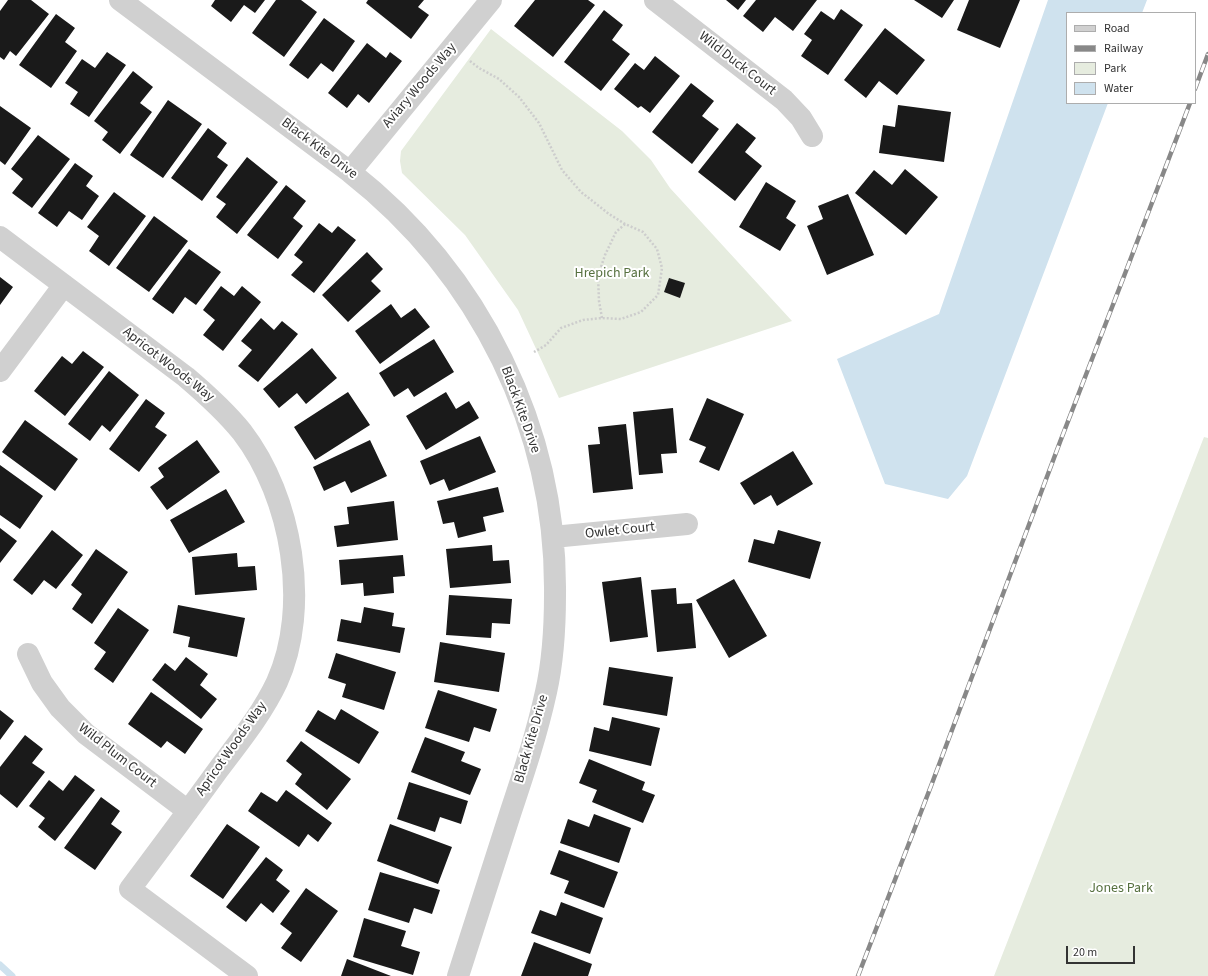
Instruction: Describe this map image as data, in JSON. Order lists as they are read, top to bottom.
{
  "streets": {
    "street": [
      "Wild Duck Court",
      "Aviary Woods Way",
      "Black Kite Drive",
      "Apricot Woods Way",
      "Owlet Court",
      "Wild Plum Court"
    ]
  },
  "crossings": [
    ["Aviary Woods Way", "Black Kite Drive"],
    ["Black Kite Drive", "Owlet Court"],
    ["Apricot Woods Way", "Wild Plum Court"]
  ],
  "parks": ["Hrepich Park", "Jones Park"],
  "legend": [
    "Road",
    "Railway",
    "Park",
    "Water"
  ],
  "scale_bar": "20 m"
}
